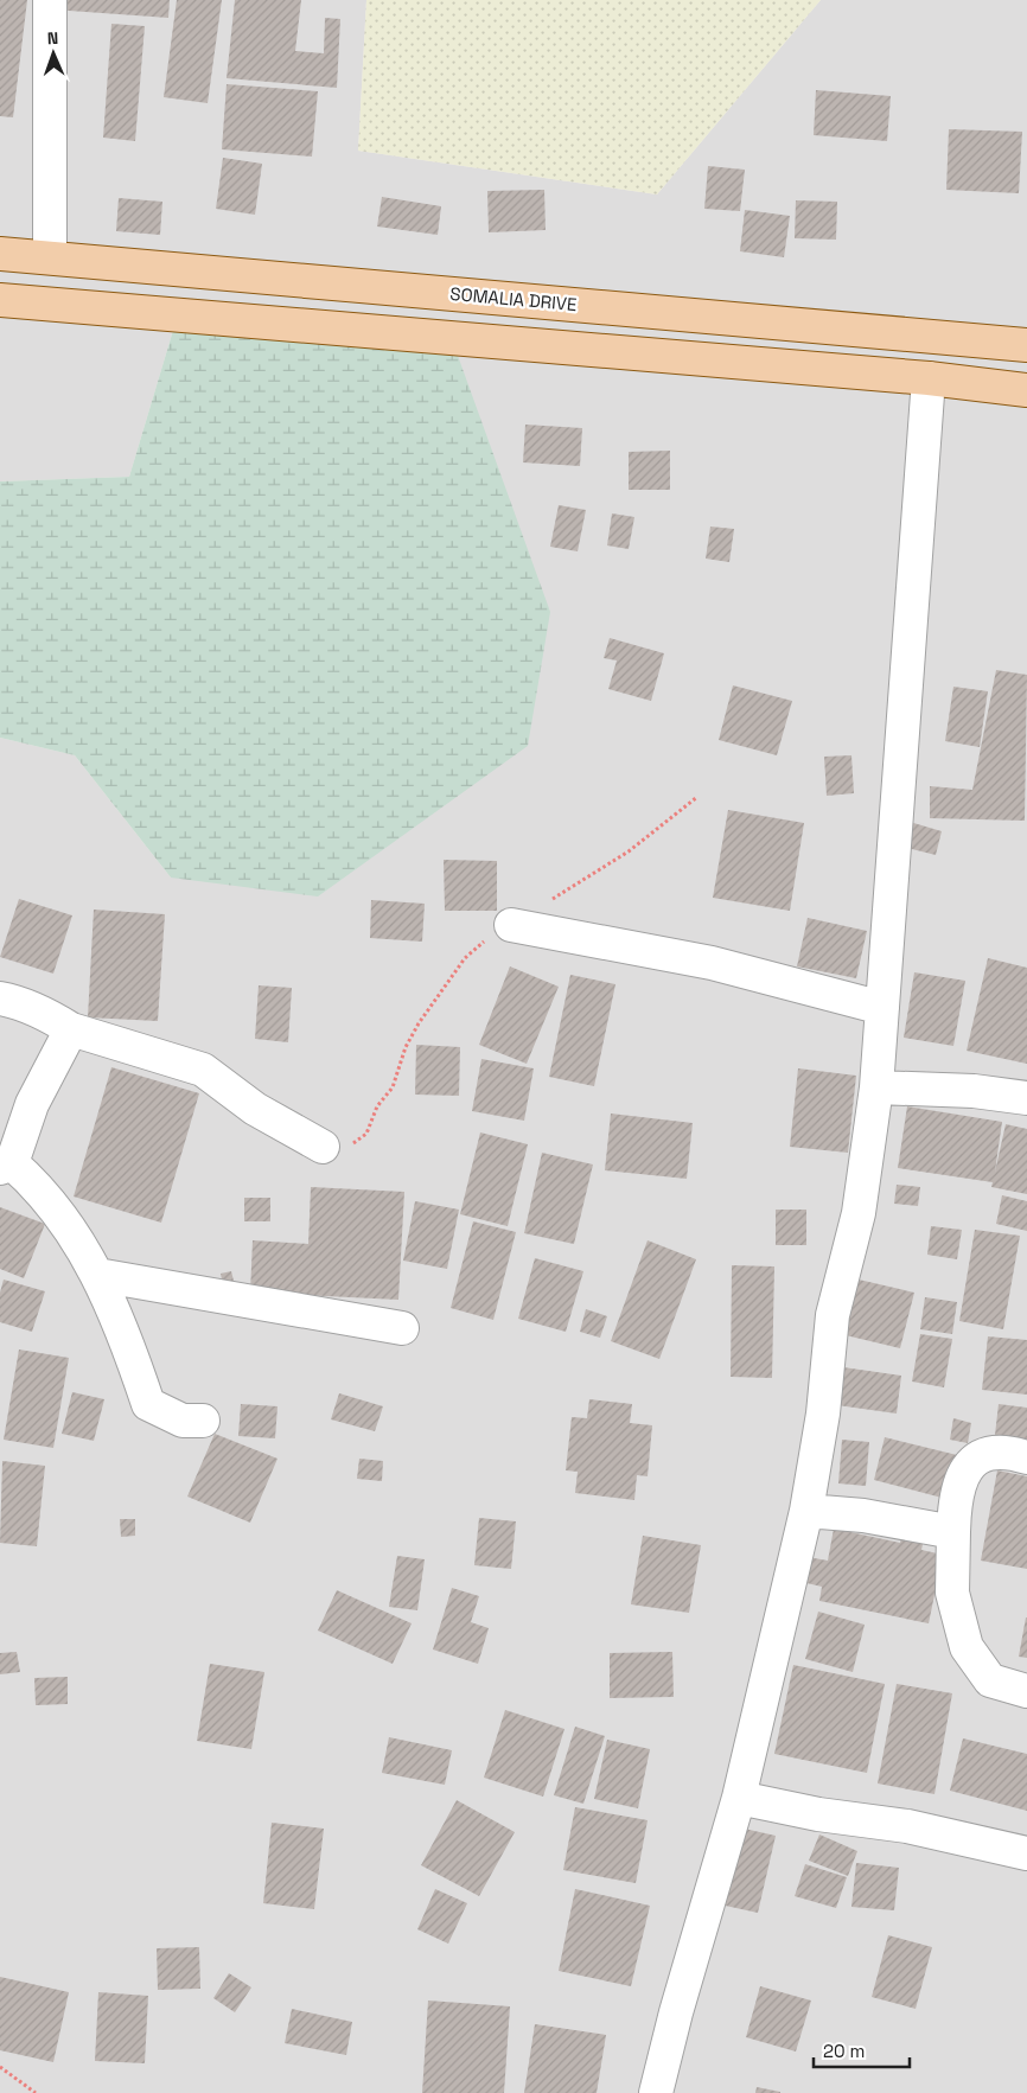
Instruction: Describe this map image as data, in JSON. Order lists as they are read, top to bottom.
{
  "streets": {
    "main road": ["SOMALIA DRIVE"]
  },
  "scale_bar": "20 m",
  "north": "top"
}
